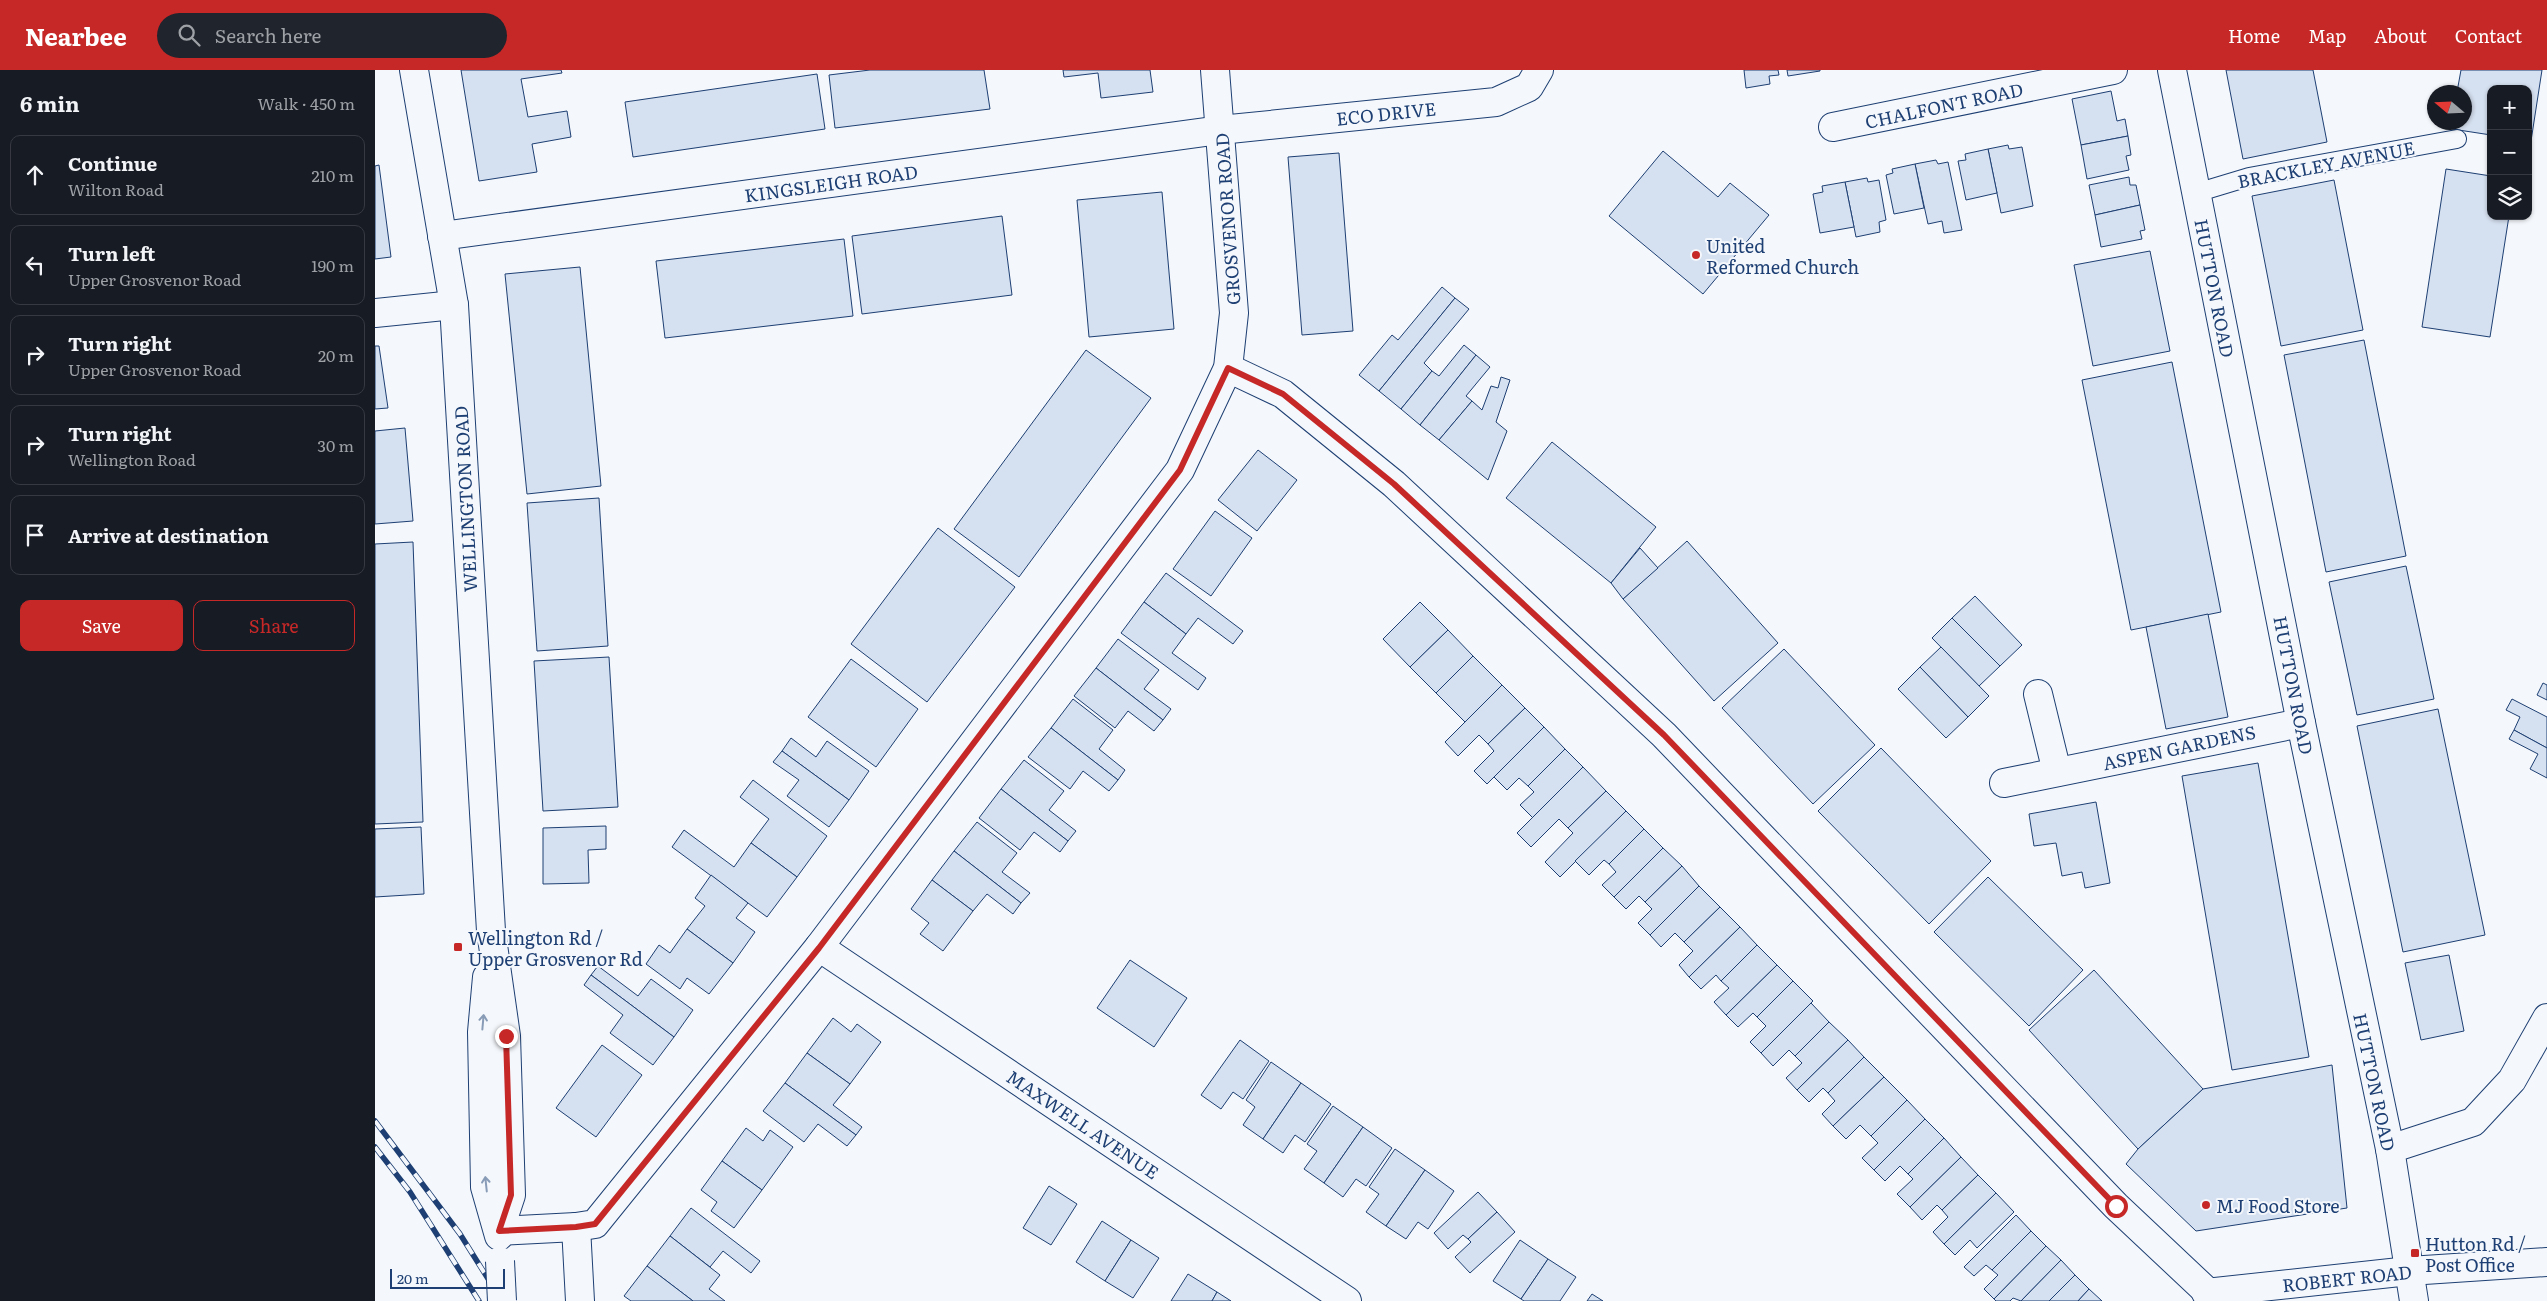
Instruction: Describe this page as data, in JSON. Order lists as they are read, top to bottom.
{
  "streets": {
    "street": [
      "CHALFONT ROAD",
      "ECO DRIVE",
      "KINGSLEIGH ROAD",
      "GROSVENOR ROAD",
      "HUTTON ROAD",
      "WELLINGTON ROAD",
      "ASPEN GARDENS",
      "MAXWELL AVENUE",
      "ROBERT ROAD"
    ],
    "lane": ["BRACKLEY AVENUE"]
  },
  "crossings": [
    ["ECO DRIVE", "KINGSLEIGH ROAD"],
    ["ECO DRIVE", "GROSVENOR ROAD"],
    ["BRACKLEY AVENUE", "HUTTON ROAD"],
    ["KINGSLEIGH ROAD", "GROSVENOR ROAD"],
    ["KINGSLEIGH ROAD", "WELLINGTON ROAD"],
    ["GROSVENOR ROAD", "WELLINGTON ROAD"],
    ["GROSVENOR ROAD", "MAXWELL AVENUE"],
    ["HUTTON ROAD", "ASPEN GARDENS"],
    ["HUTTON ROAD", "ROBERT ROAD"]
  ],
  "places": {
    "other": ["United Reformed Church", "MJ Food Store"],
    "transit": ["Wellington Rd / Upper Grosvenor Rd", "Hutton Rd / Post Office"]
  },
  "scale_bar": "20 m",
  "north": "left",
  "page": {
    "header": "Nearbee",
    "search": "Search here",
    "nav": [
      "Home",
      "Map",
      "About",
      "Contact"
    ],
    "heading": ["6 min", "Walk · 450 m"],
    "map_buttons": ["+", "−"],
    "list": [
      ["Continue", "Wilton Road", "210 m"],
      ["Turn left", "Upper Grosvenor Road", "190 m"],
      ["Turn right", "Upper Grosvenor Road", "20 m"],
      ["Turn right", "Wellington Road", "30 m"],
      "Arrive at destination"
    ],
    "buttons": ["Save", "Share"],
    "scale": "20 m"
  }
}
